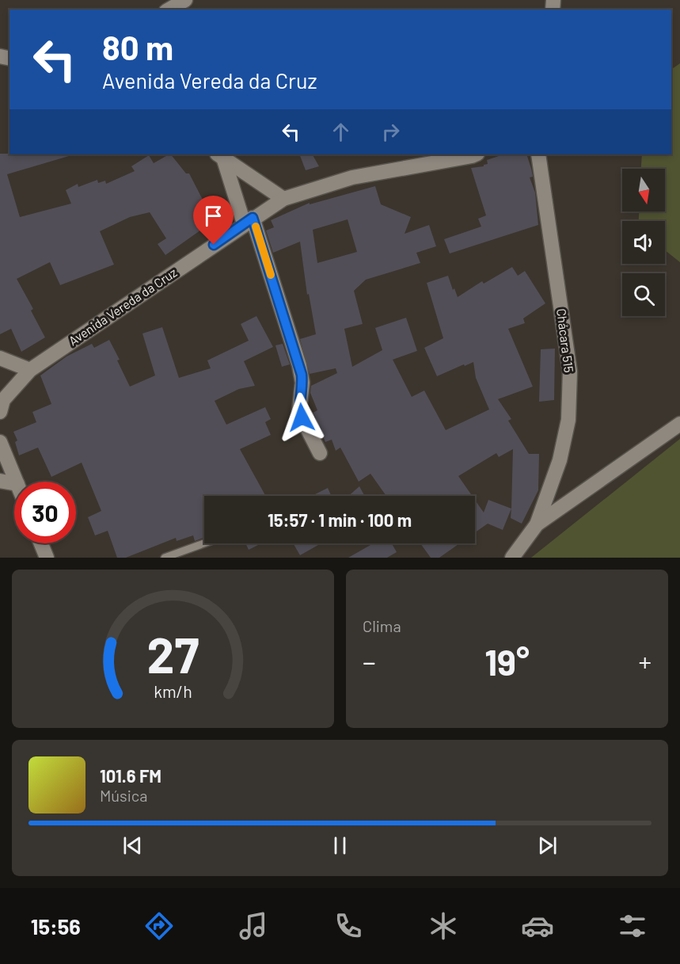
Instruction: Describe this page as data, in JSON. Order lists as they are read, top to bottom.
{
  "streets": {
    "street": ["Avenida Vereda da Cruz", "Chácara 515"]
  },
  "north": "bottom",
  "page": {
    "turn": ["80 m", "Avenida Vereda da Cruz"],
    "limit": "30",
    "trip": "15:57 · 1 min · 100 m",
    "tile": "Clima",
    "heat": ["−", "19°", "+"],
    "song": ["101.6 FM", "Música"],
    "tabs": "15:56",
    "gauge": ["27", "km/h"]
  }
}
